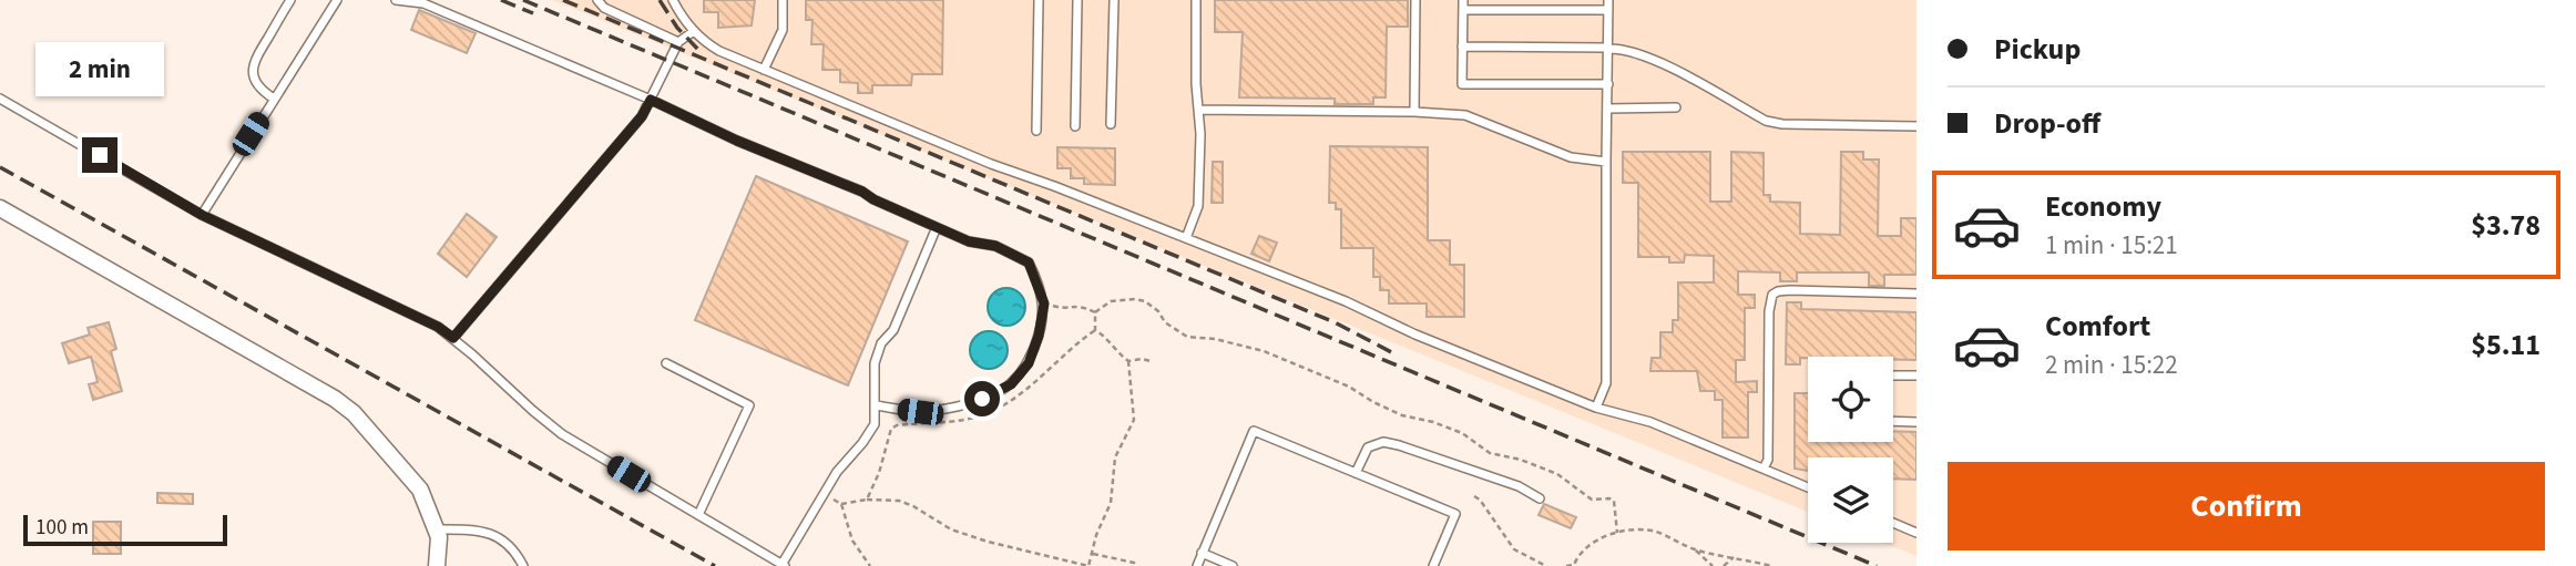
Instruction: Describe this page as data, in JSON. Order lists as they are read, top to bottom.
{
  "scale_bar": "100 m",
  "page": {
    "banner": ["Pickup", "Drop-off"],
    "bubble": "2 min",
    "list": [
      {
        "name": "Economy",
        "note": "1 min · 15:21",
        "value": "$3.78"
      },
      {
        "name": "Comfort",
        "note": "2 min · 15:22",
        "value": "$5.11"
      }
    ],
    "buttons": "Confirm",
    "scale": "100 m"
  }
}
